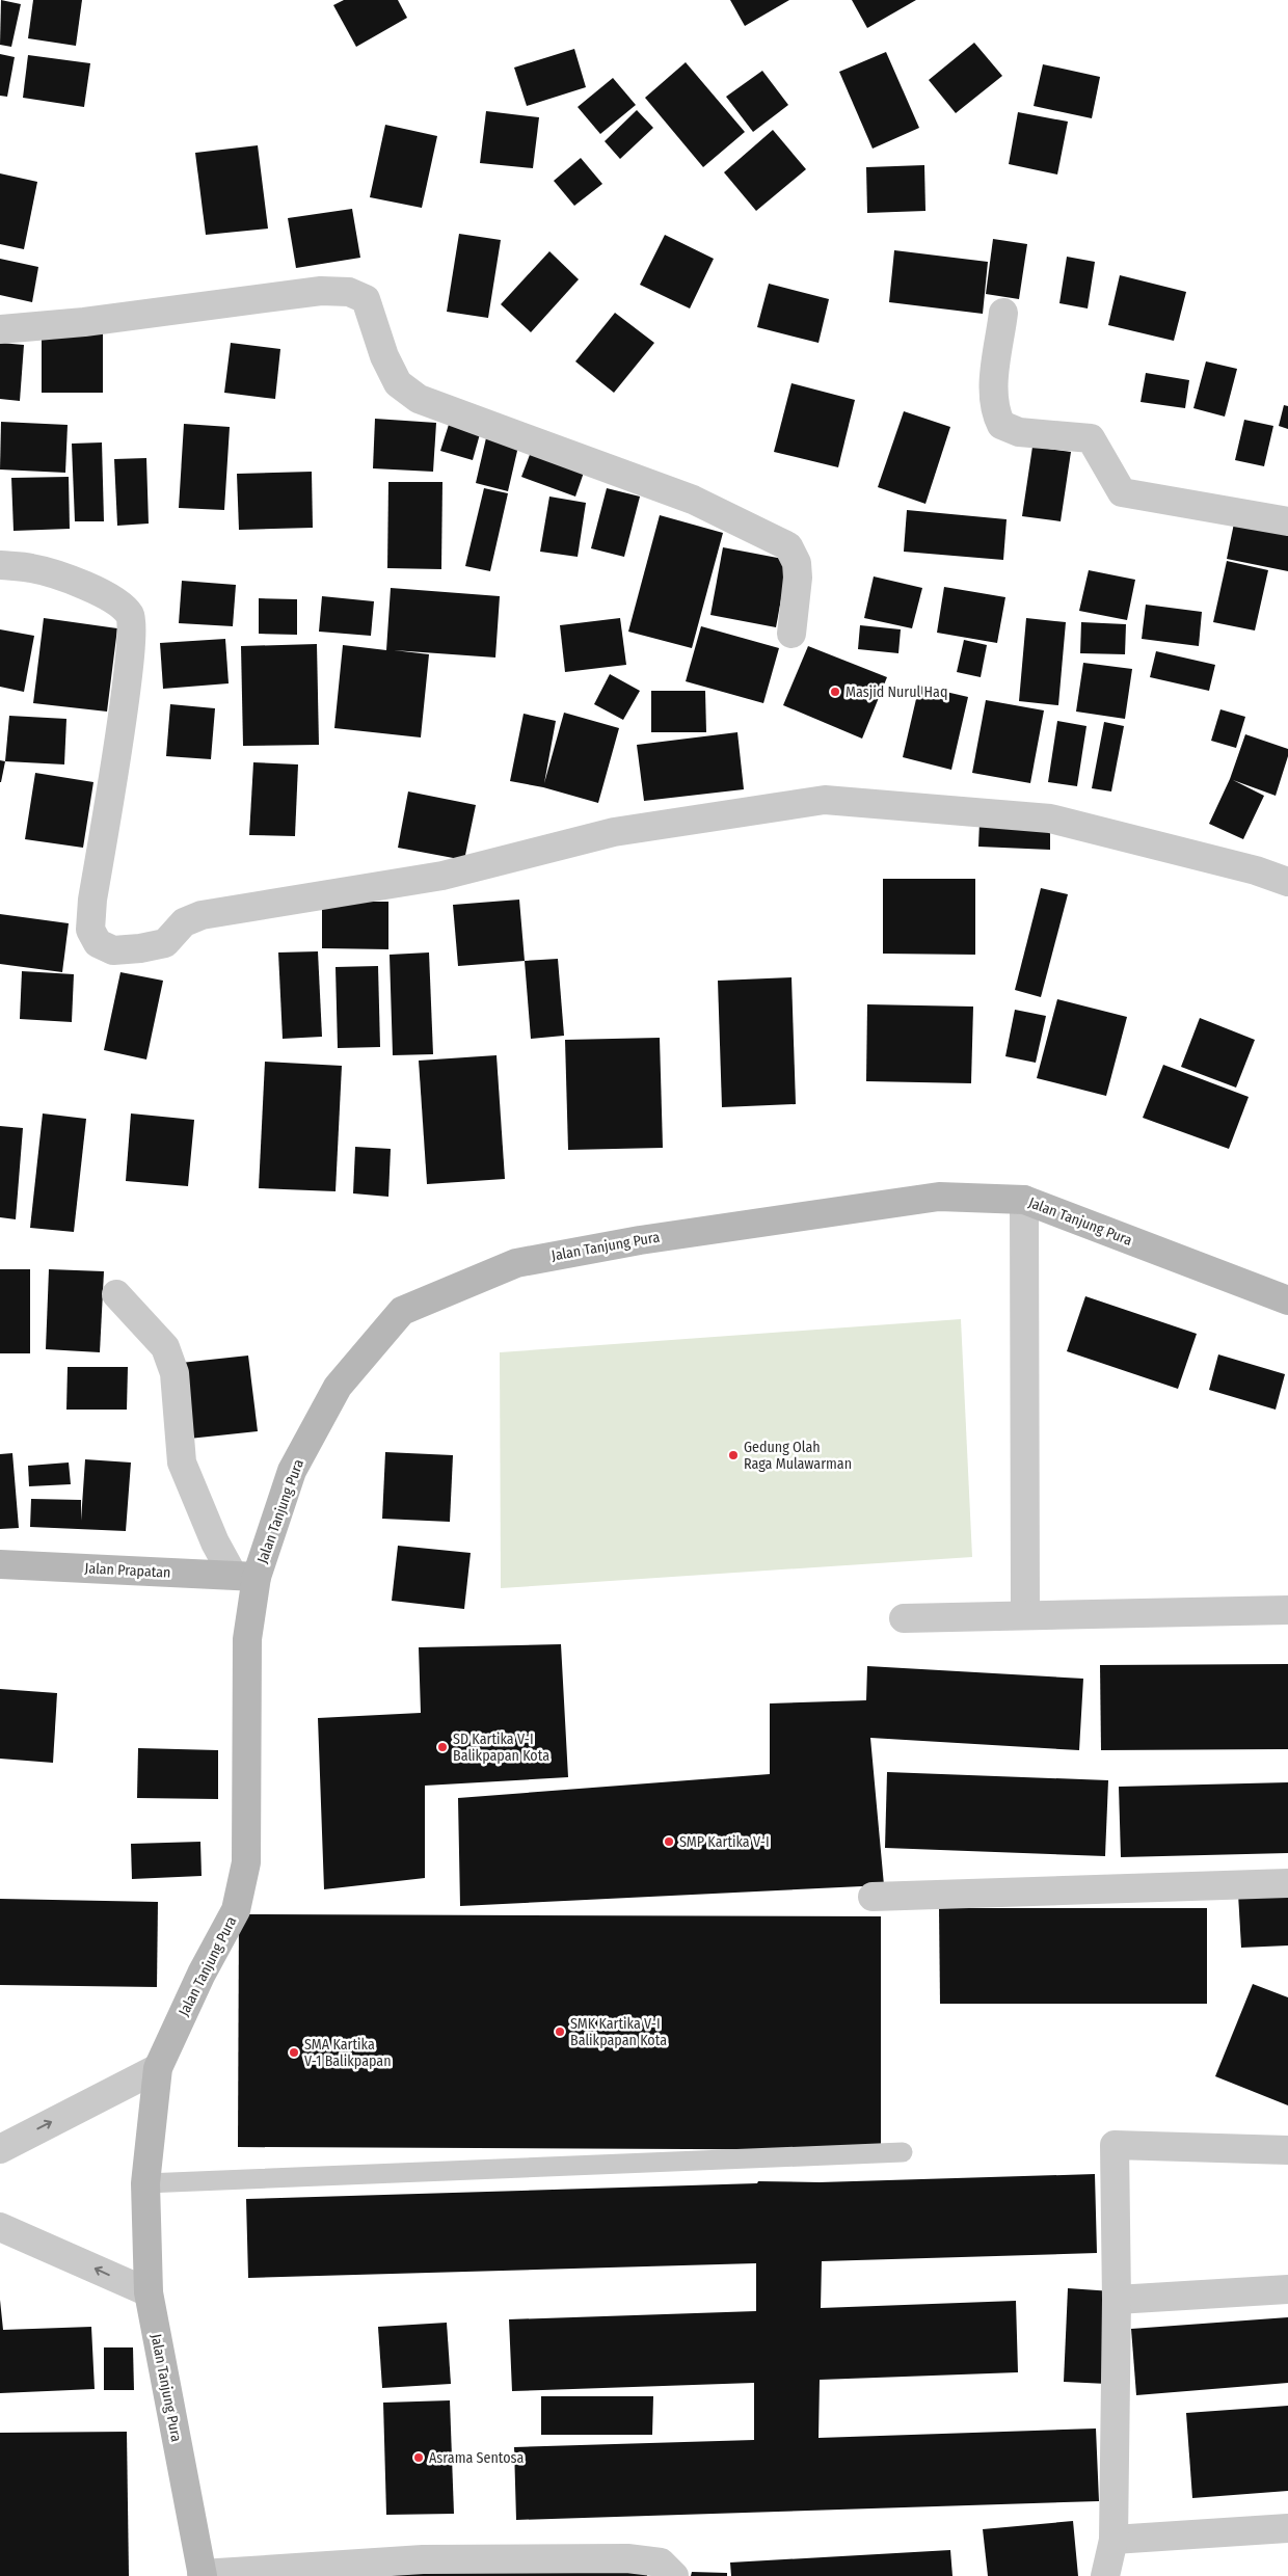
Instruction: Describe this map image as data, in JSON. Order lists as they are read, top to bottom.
{
  "streets": {
    "street": ["Jalan Tanjung Pura", "Jalan Prapatan"]
  },
  "crossings": [
    ["Jalan Tanjung Pura", "Jalan Prapatan"]
  ],
  "places": [
    "Masjid Nurul Haq",
    "Gedung Olah Raga Mulawarman",
    "SD Kartika V-I Balikpapan Kota",
    "SMP Kartika V-I",
    "SMK Kartika V-I Balikpapan Kota",
    "SMA Kartika V-1 Balikpapan",
    "Asrama Sentosa"
  ]
}
